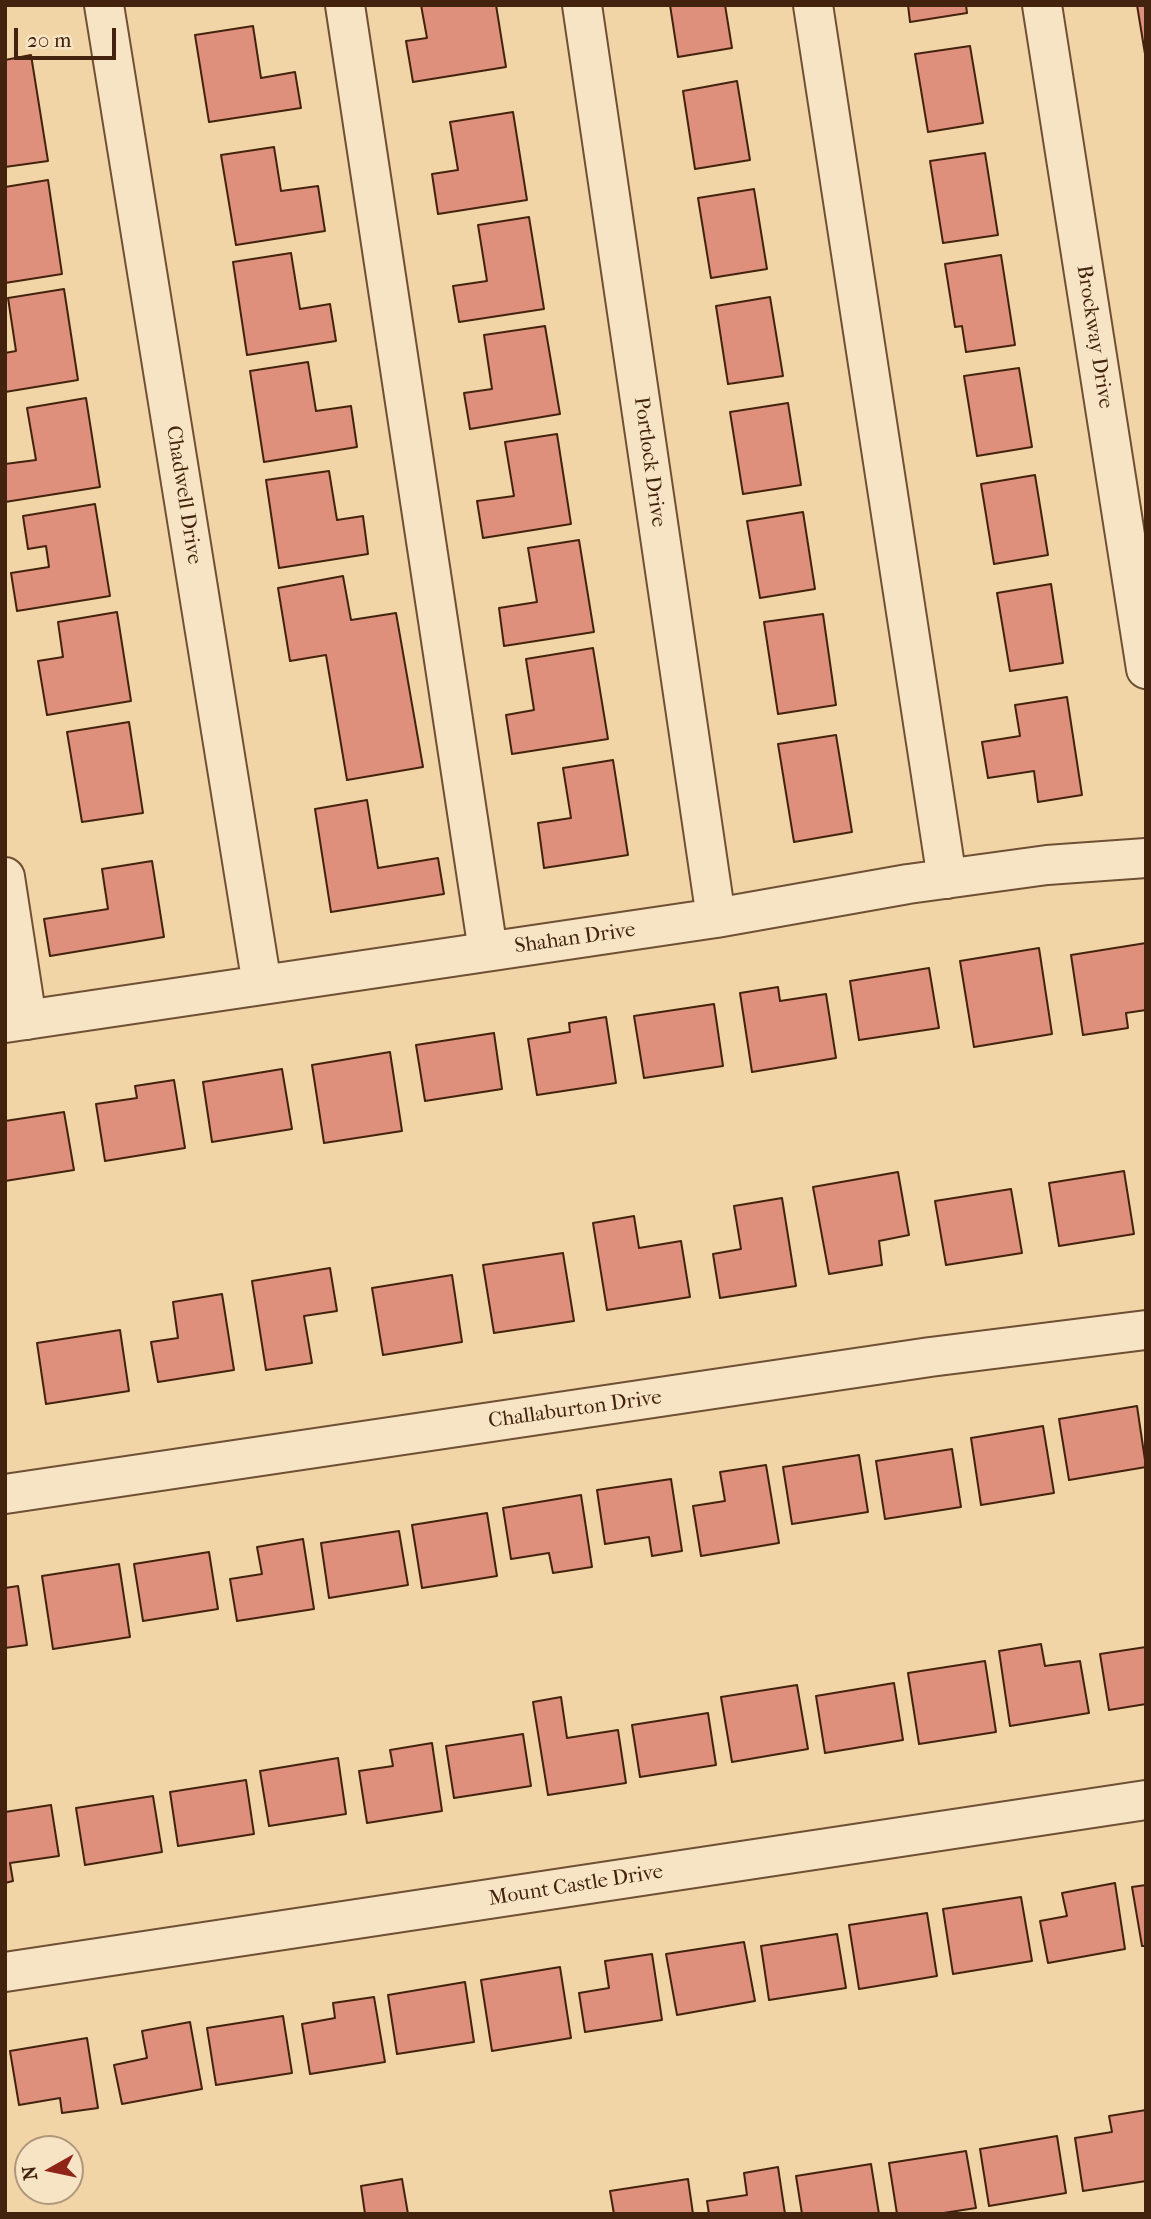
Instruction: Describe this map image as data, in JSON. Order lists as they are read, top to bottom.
{
  "streets": {
    "street": [
      "Brockway Drive",
      "Portlock Drive",
      "Chadwell Drive",
      "Shahan Drive",
      "Challaburton Drive",
      "Mount Castle Drive"
    ]
  },
  "crossings": [
    ["Portlock Drive", "Shahan Drive"],
    ["Chadwell Drive", "Shahan Drive"]
  ],
  "scale_bar": "20 m",
  "north": "left"
}
